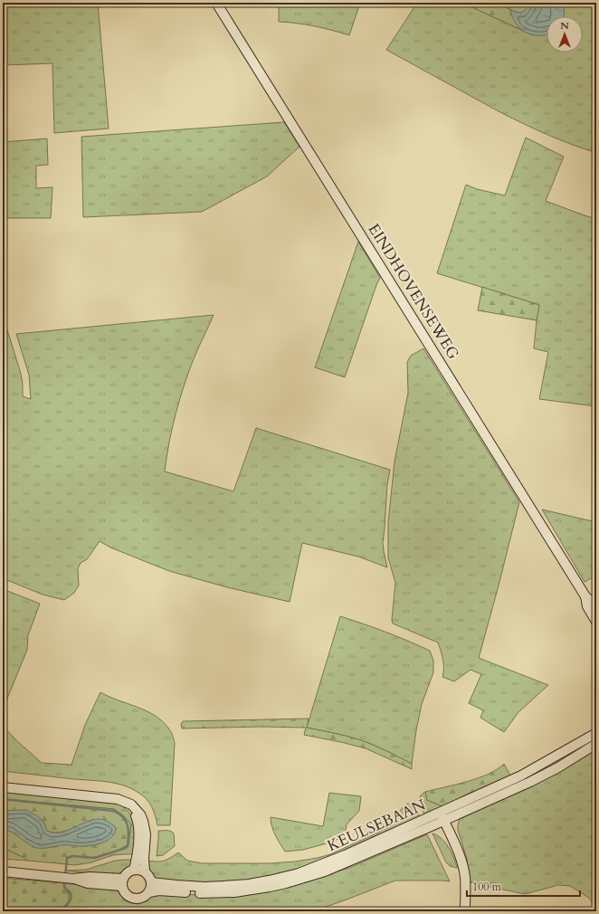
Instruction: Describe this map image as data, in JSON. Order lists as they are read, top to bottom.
{
  "streets": {
    "main road": ["EINDHOVENSEWEG", "KEULSEBAAN"]
  },
  "scale_bar": "100 m",
  "north": "top"
}
